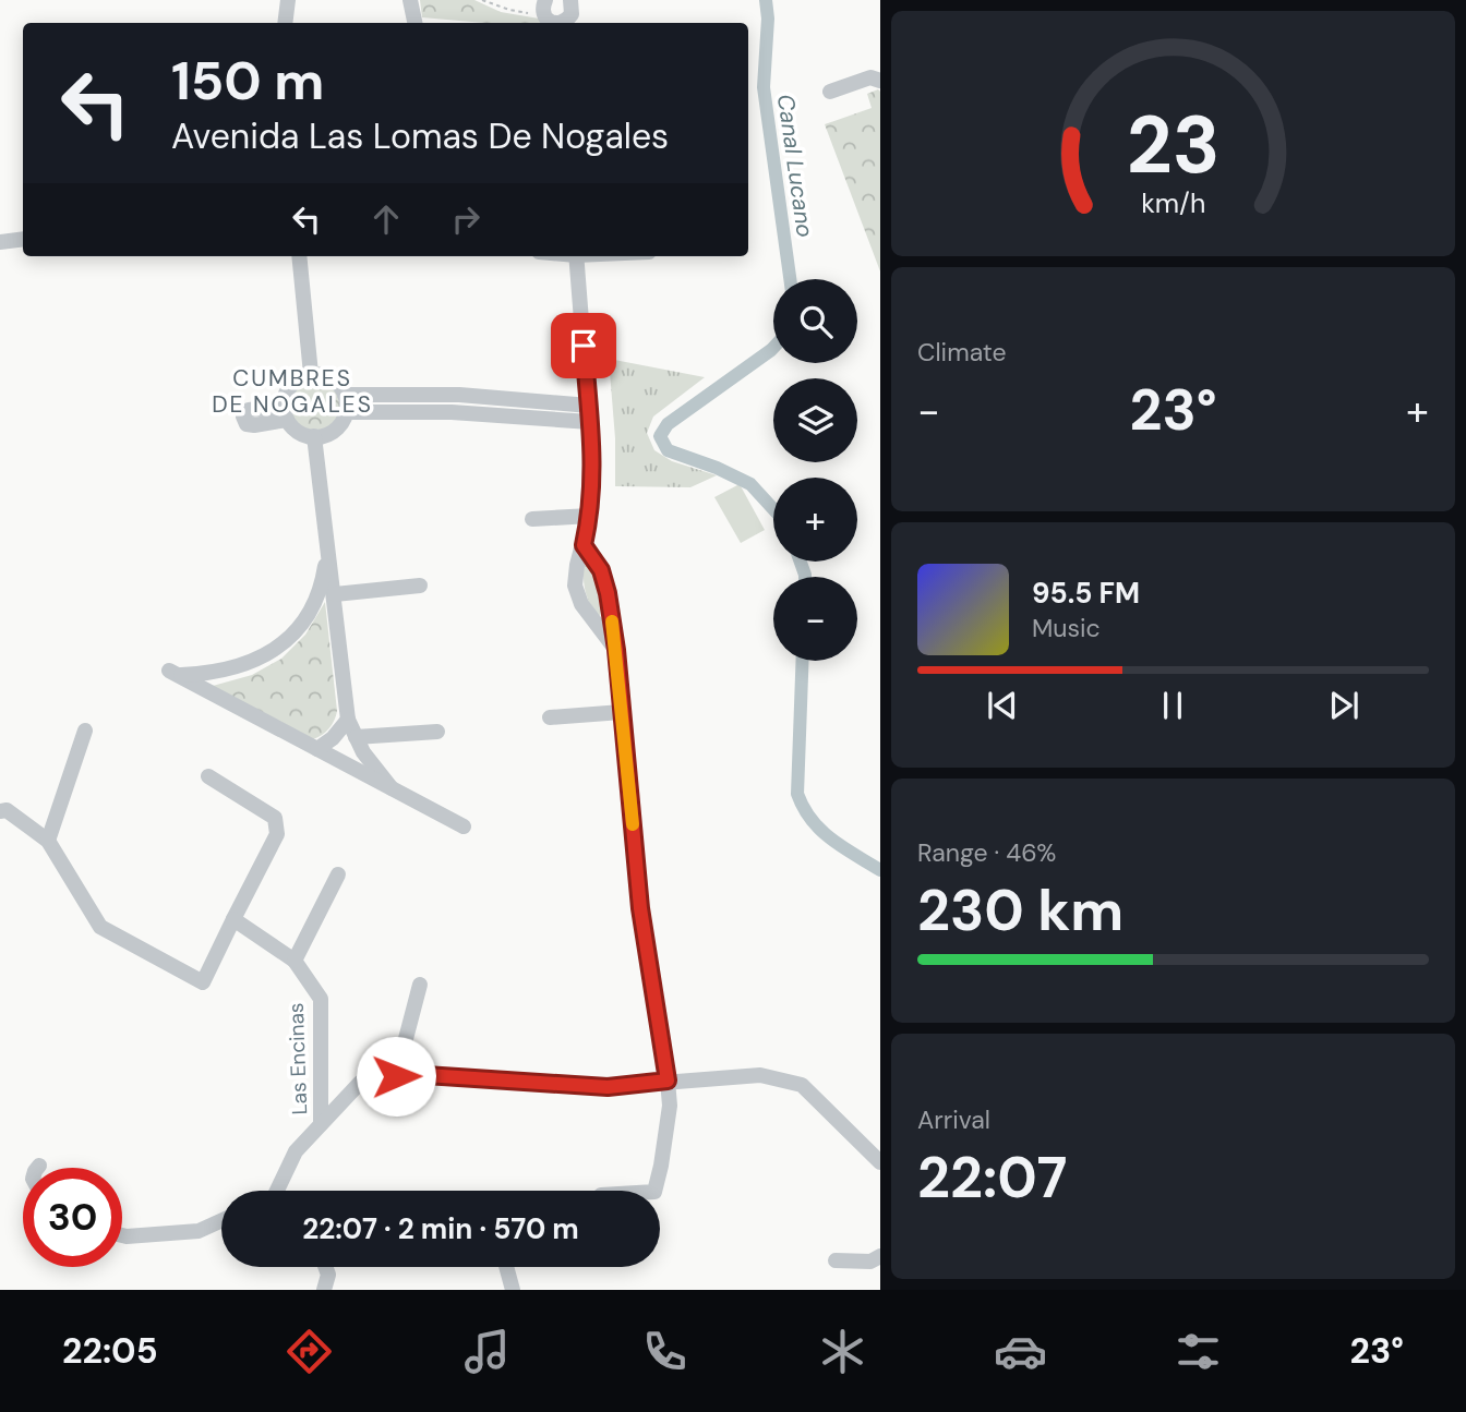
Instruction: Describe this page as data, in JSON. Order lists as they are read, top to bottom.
{
  "streets": {
    "street": ["Las Encinas"]
  },
  "districts": ["CUMBRES DE NOGALES"],
  "water": ["Canal Lucano"],
  "page": {
    "turn": ["150 m", "Avenida Las Lomas De Nogales"],
    "tile": [
      "Climate",
      ["Range · 46%", "230 km"],
      ["Arrival", "22:07"]
    ],
    "map_buttons": ["+", "−"],
    "heat": ["−", "23°", "+"],
    "song": ["95.5 FM", "Music"],
    "limit": "30",
    "trip": "22:07 · 2 min · 570 m",
    "tabs": ["22:05", "23°"],
    "gauge": ["23", "km/h"]
  }
}
